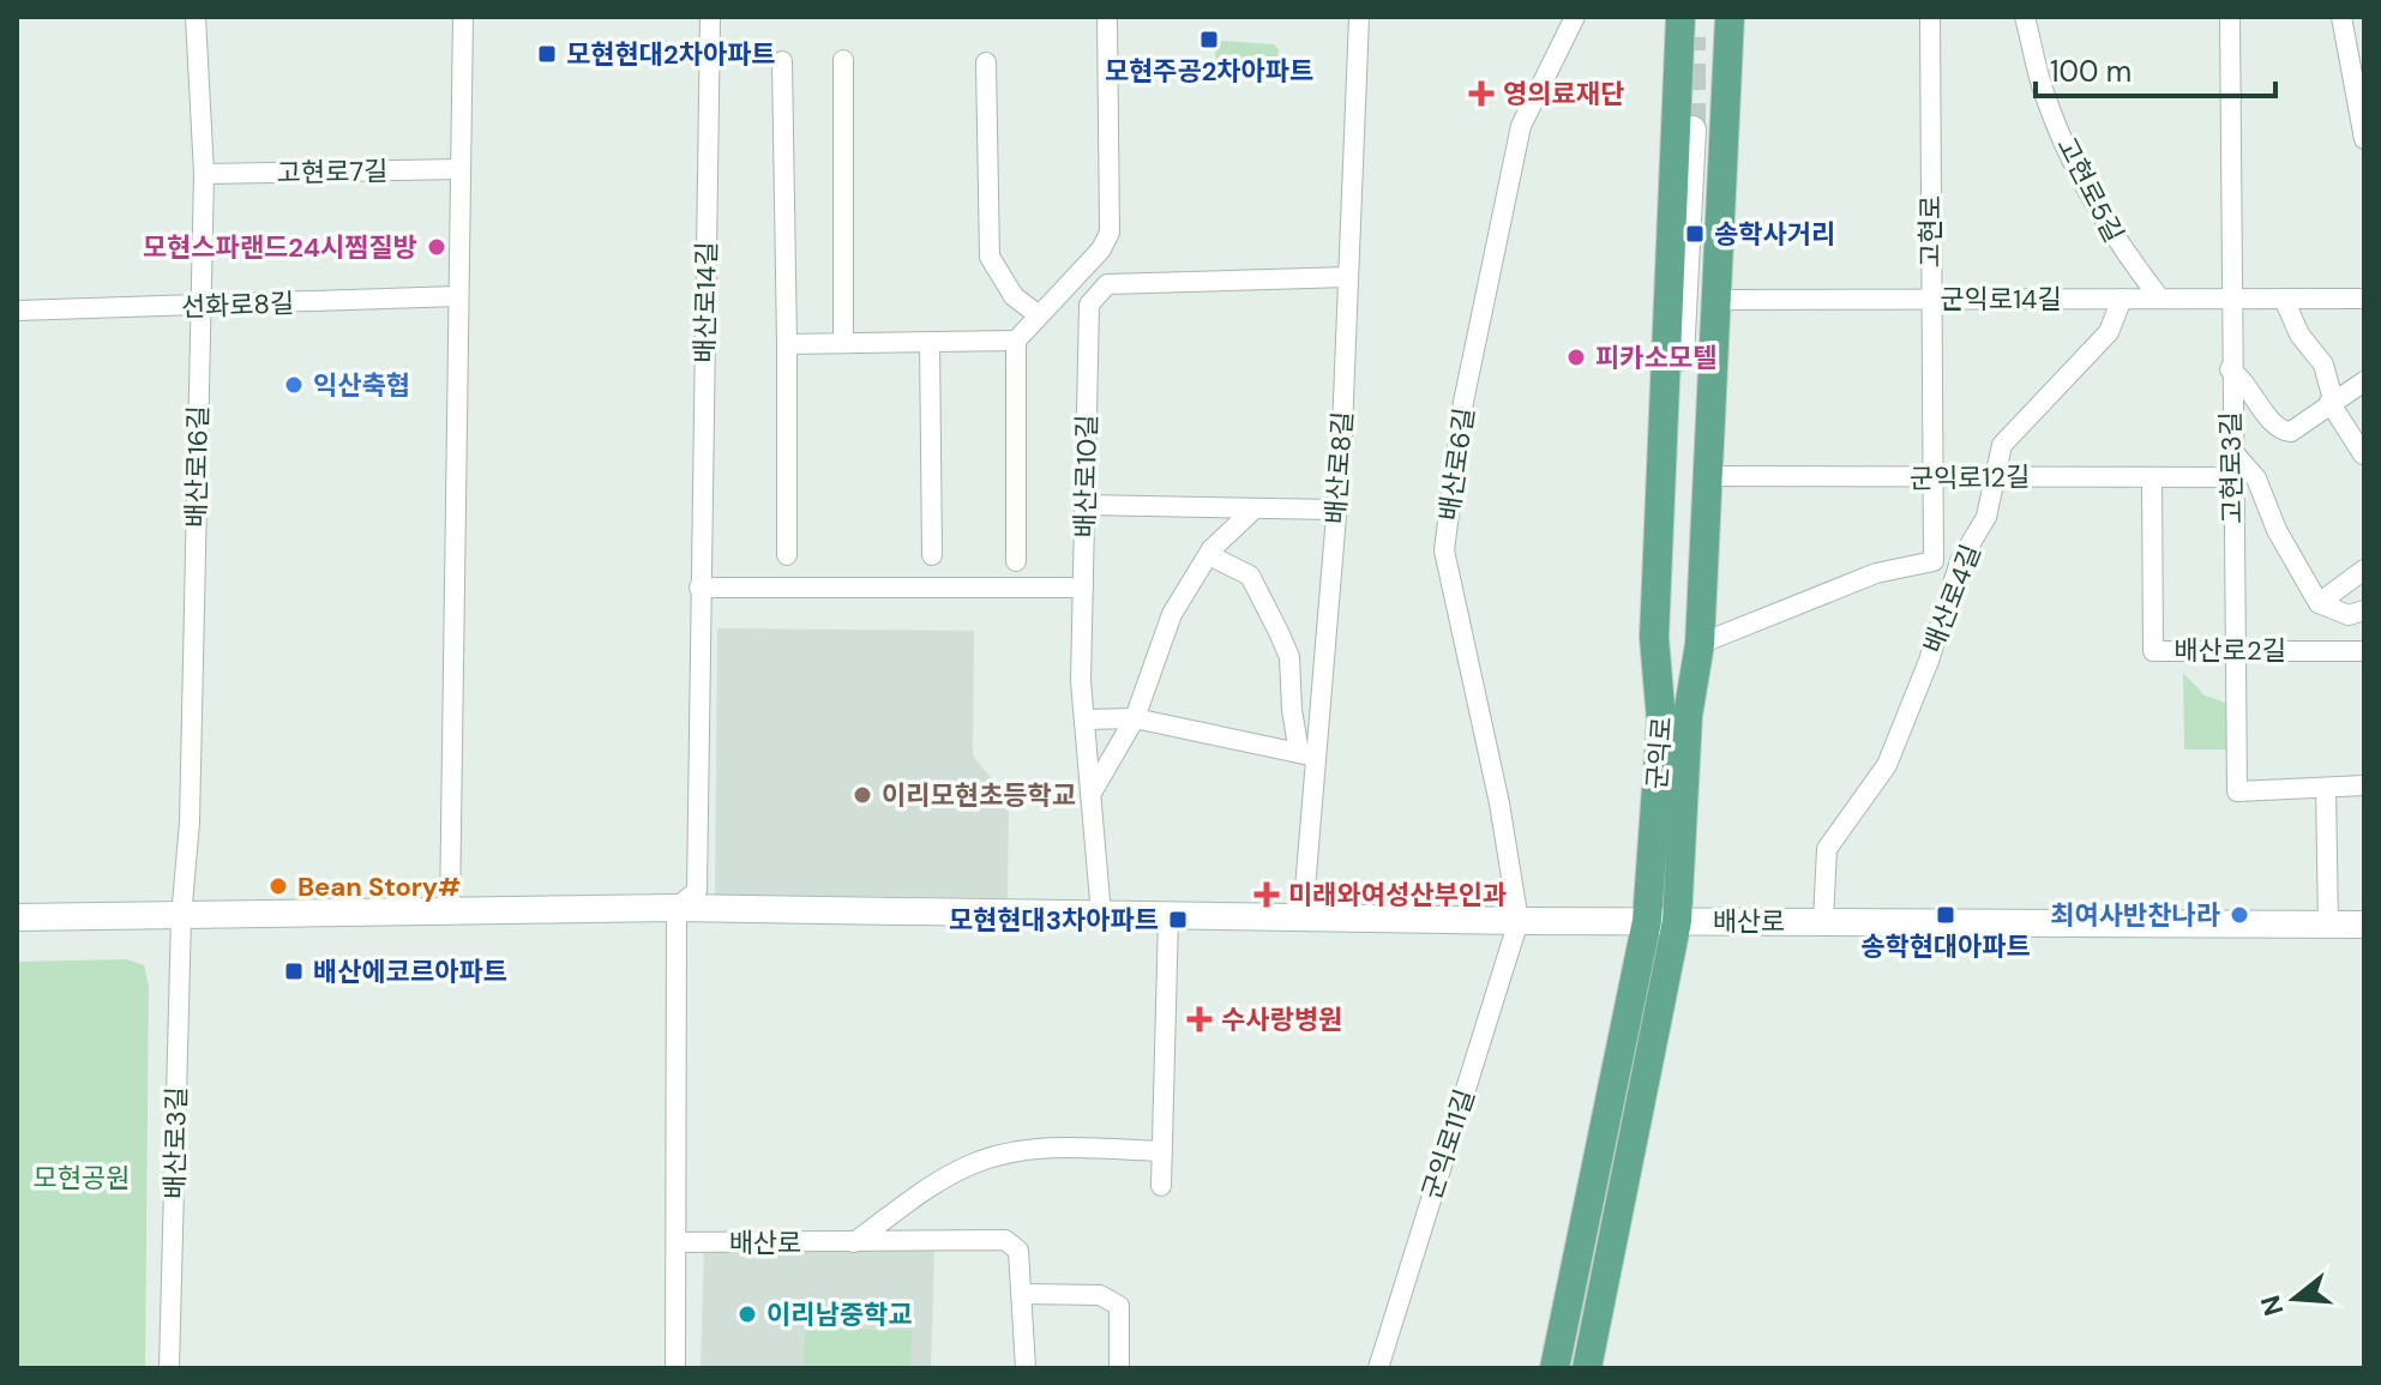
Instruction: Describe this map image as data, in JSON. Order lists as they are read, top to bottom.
{
  "streets": {
    "main road": ["군익로"],
    "street": [
      "고현로7길",
      "고현로5길",
      "고현로",
      "군익로14길",
      "배산로14길",
      "선화로8길",
      "배산로6길",
      "배산로16길",
      "배산로8길",
      "고현로3길",
      "배산로10길",
      "군익로12길",
      "배산로4길",
      "배산로2길",
      "배산로",
      "배산로3길",
      "군익로11길"
    ]
  },
  "crossings": [
    ["고현로7길", "배산로16길"],
    ["고현로5길", "군익로14길"],
    ["고현로", "군익로14길"],
    ["고현로", "군익로12길"],
    ["군익로14길", "고현로3길"],
    ["군익로14길", "배산로4길"],
    ["배산로14길", "배산로"],
    ["선화로8길", "배산로16길"],
    ["배산로6길", "배산로"],
    ["배산로6길", "군익로11길"],
    ["배산로16길", "배산로"],
    ["배산로16길", "배산로3길"],
    ["배산로8길", "배산로10길"],
    ["배산로8길", "배산로"],
    ["고현로3길", "군익로12길"],
    ["고현로3길", "배산로2길"],
    ["배산로10길", "배산로"],
    ["군익로12길", "배산로4길"],
    ["군익로12길", "배산로2길"],
    ["배산로4길", "배산로"],
    ["군익로", "배산로"],
    ["배산로", "배산로3길"],
    ["배산로", "군익로11길"]
  ],
  "parks": ["모현공원"],
  "places": {
    "transit": [
      "모현주공2차아파트",
      "모현현대2차아파트",
      "송학사거리",
      "송학현대아파트",
      "모현현대3차아파트",
      "배산에코르아파트"
    ],
    "health": ["영의료재단", "미래와여성산부인과", "수사랑병원"],
    "other": [
      "모현스파랜드24시찜질방",
      "피카소모텔",
      "익산축협",
      "이리모현초등학교",
      "Bean Story#",
      "최여사반찬나라",
      "이리남중학교"
    ]
  },
  "scale_bar": "100 m",
  "north": "left"
}
